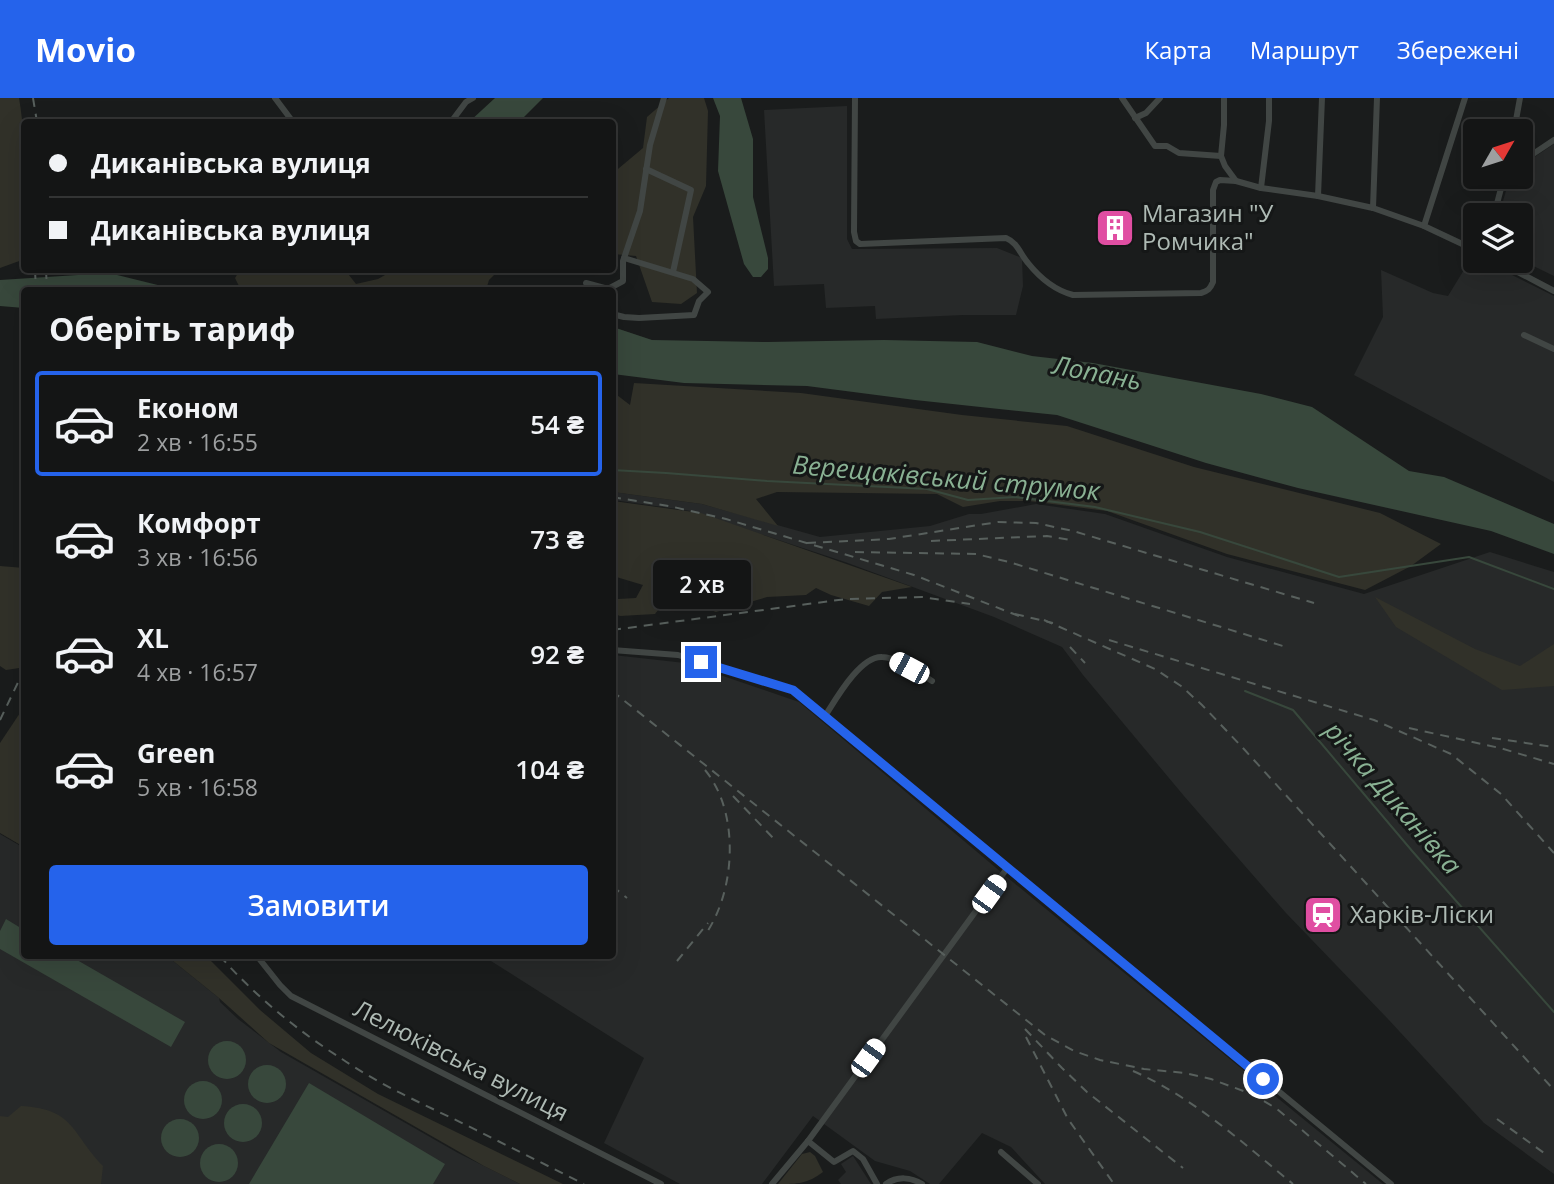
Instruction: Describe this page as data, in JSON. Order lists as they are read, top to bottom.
{
  "streets": {
    "street": ["Лелюківська вулиця"]
  },
  "water": ["Лопань", "Верещаківський струмок", "річка Диканівка"],
  "places": {
    "building": ["Магазин \"У Ромчика\""],
    "station": ["Харків-Ліски"]
  },
  "north": "top right",
  "page": {
    "header": "Movio",
    "nav": ["Карта", "Маршрут", "Збережені"],
    "banner": ["Диканівська вулиця", "Диканівська вулиця"],
    "heading": "Оберіть тариф",
    "list": [
      {
        "name": "Економ",
        "note": "2 хв · 16:55",
        "value": "54 ₴"
      },
      {
        "name": "Комфорт",
        "note": "3 хв · 16:56",
        "value": "73 ₴"
      },
      {
        "name": "XL",
        "note": "4 хв · 16:57",
        "value": "92 ₴"
      },
      {
        "name": "Green",
        "note": "5 хв · 16:58",
        "value": "104 ₴"
      }
    ],
    "bubble": "2 хв",
    "buttons": "Замовити"
  }
}
